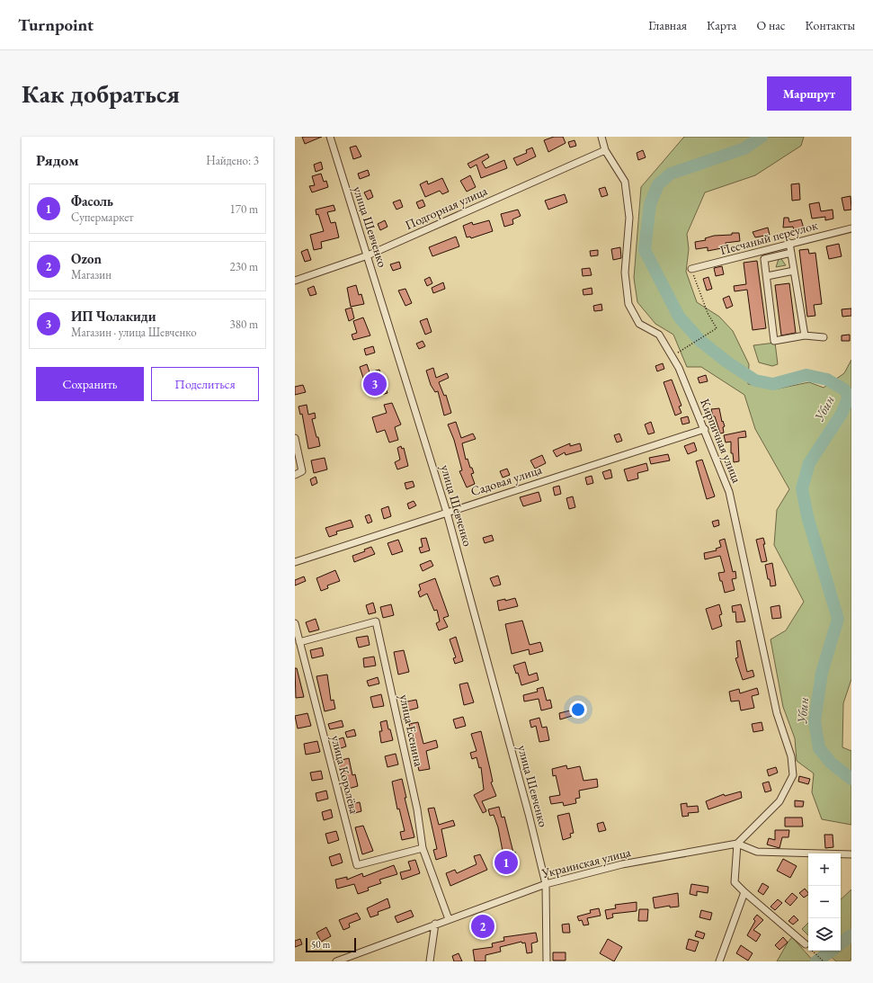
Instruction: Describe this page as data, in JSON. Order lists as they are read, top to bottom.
{
  "streets": {
    "street": [
      "Подгорная улица",
      "улица Шевченко",
      "Песчаный переулок",
      "Кирпичная улица",
      "Садовая улица",
      "улица Есенина",
      "улица Королёва",
      "Украинская улица"
    ]
  },
  "crossings": [
    ["Подгорная улица", "улица Шевченко"],
    ["Подгорная улица", "Кирпичная улица"],
    ["улица Шевченко", "Садовая улица"],
    ["улица Шевченко", "Украинская улица"],
    ["Кирпичная улица", "Садовая улица"],
    ["Кирпичная улица", "Украинская улица"],
    ["улица Есенина", "улица Королёва"],
    ["улица Есенина", "Украинская улица"]
  ],
  "water": ["Убин"],
  "scale_bar": "50 m",
  "page": {
    "header": "Turnpoint",
    "nav": [
      "Главная",
      "Карта",
      "О нас",
      "Контакты"
    ],
    "buttons": [
      "Маршрут",
      ["Сохранить", "Поделиться"]
    ],
    "title": "Как добраться",
    "heading": ["Рядом", "Найдено: 3"],
    "list": [
      {
        "mark": "1",
        "name": "Фасоль",
        "note": "Супермаркет",
        "value": "170 m"
      },
      {
        "mark": "2",
        "name": "Ozon",
        "note": "Магазин",
        "value": "230 m"
      },
      {
        "mark": "3",
        "name": "ИП Чолакиди",
        "note": "Магазин · улица Шевченко",
        "value": "380 m"
      }
    ],
    "pins": ["3", "1", "2"],
    "map_buttons": ["+", "−"],
    "scale": "50 m"
  }
}
